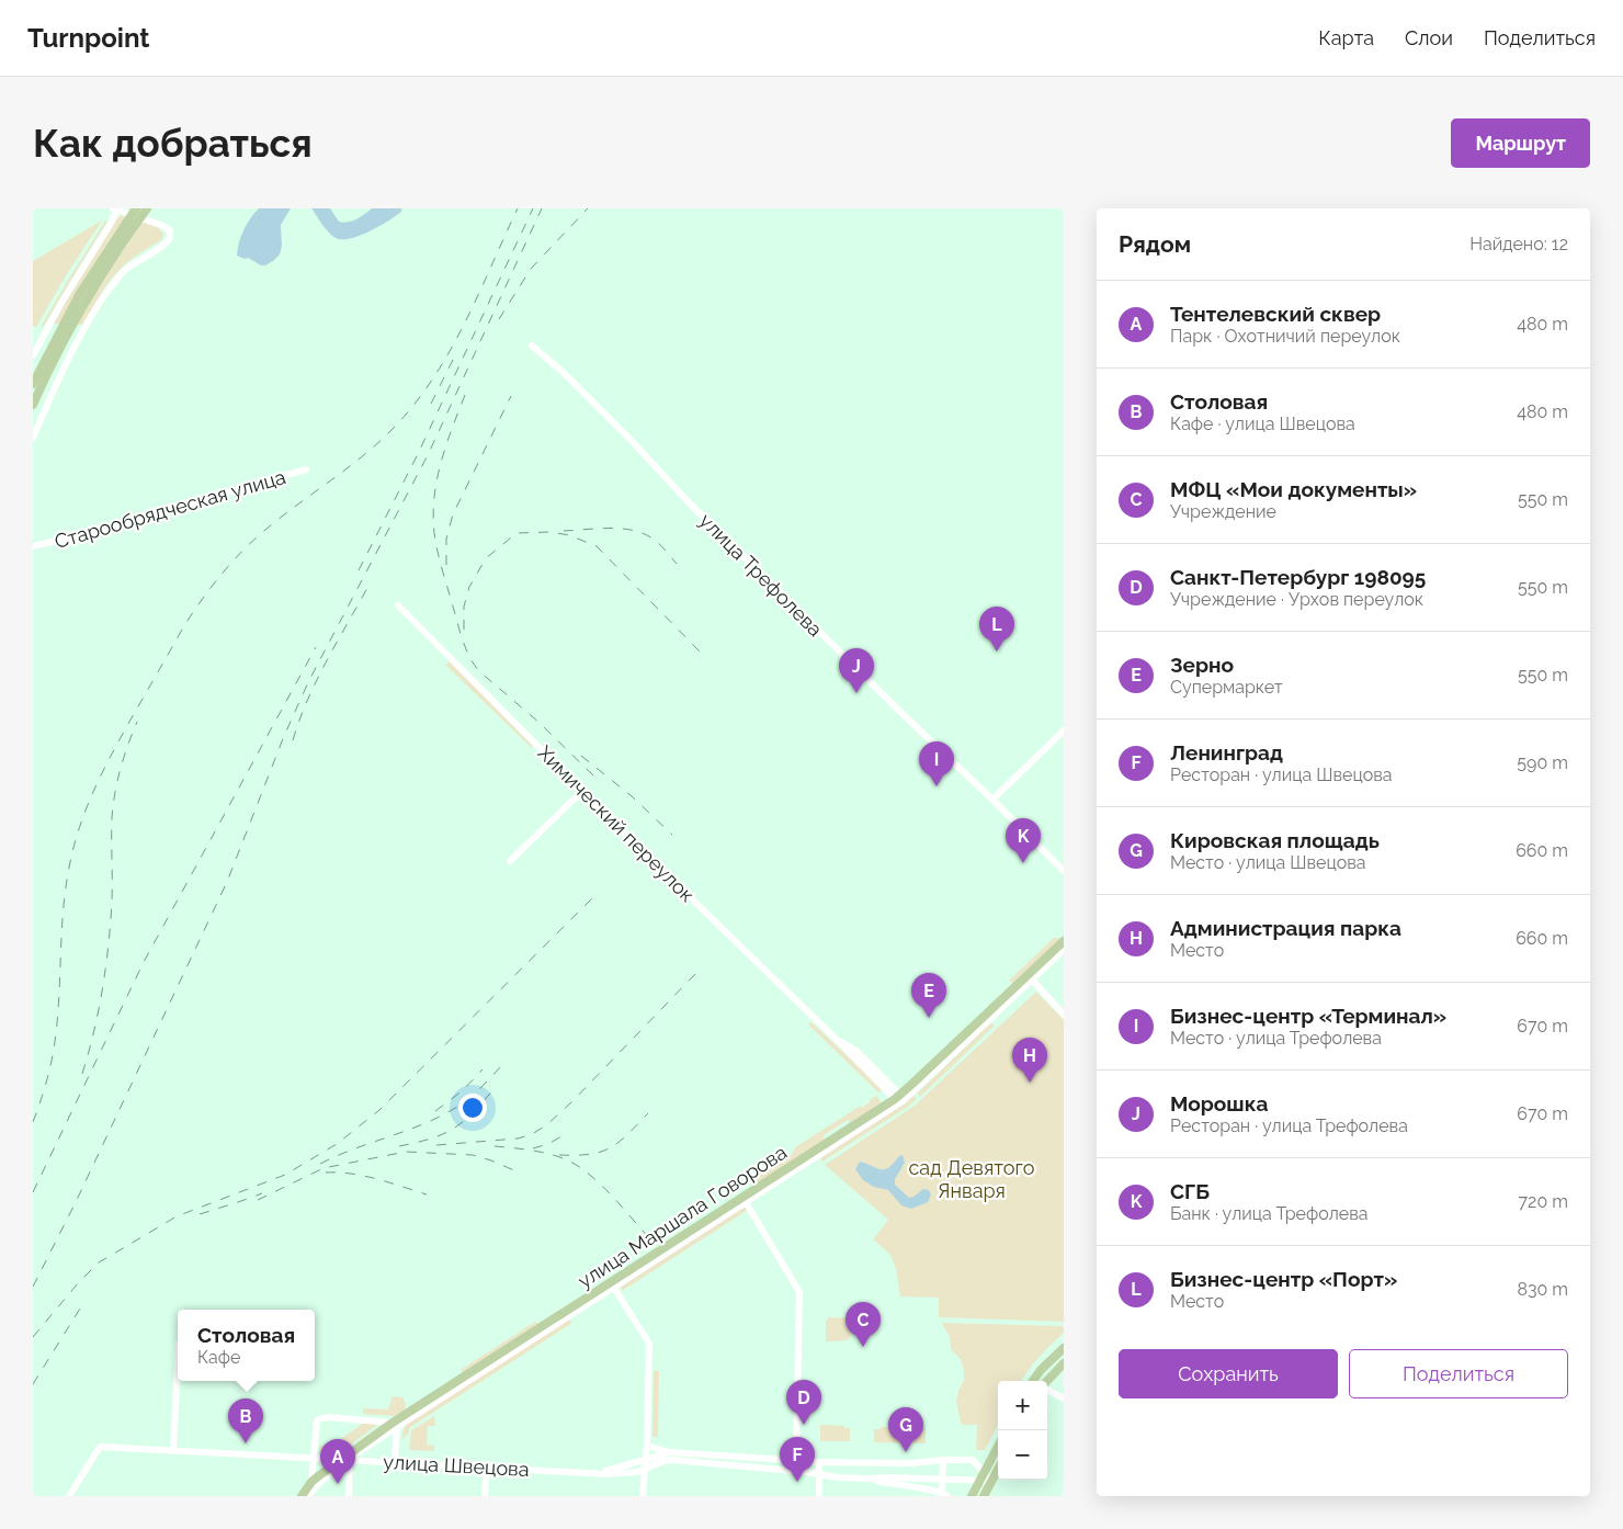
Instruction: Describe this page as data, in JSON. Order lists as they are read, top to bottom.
{
  "streets": {
    "main road": ["улица Маршала Говорова"],
    "street": [
      "Старообрядческая улица",
      "улица Трефолева",
      "Химический переулок",
      "улица Швецова"
    ]
  },
  "crossings": [
    ["Химический переулок", "улица Маршала Говорова"],
    ["улица Маршала Говорова", "улица Швецова"]
  ],
  "parks": ["сад Девятого Января"],
  "page": {
    "header": "Turnpoint",
    "nav": ["Карта", "Слои", "Поделиться"],
    "buttons": [
      "Маршрут",
      ["Сохранить", "Поделиться"]
    ],
    "title": "Как добраться",
    "heading": ["Рядом", "Найдено: 12"],
    "list": [
      {
        "mark": "A",
        "name": "Тентелевский сквер",
        "note": "Парк · Охотничий переулок",
        "value": "480 m"
      },
      {
        "mark": "B",
        "name": "Столовая",
        "note": "Кафе · улица Швецова",
        "value": "480 m"
      },
      {
        "mark": "C",
        "name": "МФЦ «Мои документы»",
        "note": "Учреждение",
        "value": "550 m"
      },
      {
        "mark": "D",
        "name": "Санкт-Петербург 198095",
        "note": "Учреждение · Урхов переулок",
        "value": "550 m"
      },
      {
        "mark": "E",
        "name": "Зерно",
        "note": "Супермаркет",
        "value": "550 m"
      },
      {
        "mark": "F",
        "name": "Ленинград",
        "note": "Ресторан · улица Швецова",
        "value": "590 m"
      },
      {
        "mark": "G",
        "name": "Кировская площадь",
        "note": "Место · улица Швецова",
        "value": "660 m"
      },
      {
        "mark": "H",
        "name": "Администрация парка",
        "note": "Место",
        "value": "660 m"
      },
      {
        "mark": "I",
        "name": "Бизнес-центр «Терминал»",
        "note": "Место · улица Трефолева",
        "value": "670 m"
      },
      {
        "mark": "J",
        "name": "Морошка",
        "note": "Ресторан · улица Трефолева",
        "value": "670 m"
      },
      {
        "mark": "K",
        "name": "СГБ",
        "note": "Банк · улица Трефолева",
        "value": "720 m"
      },
      {
        "mark": "L",
        "name": "Бизнес-центр «Порт»",
        "note": "Место",
        "value": "830 m"
      }
    ],
    "pins": [
      "L",
      "J",
      "I",
      "K",
      "E",
      "H",
      "C",
      "D",
      "B",
      "G",
      "F",
      "A"
    ],
    "popup": ["Столовая", "Кафе"],
    "map_buttons": ["+", "−"]
  }
}
